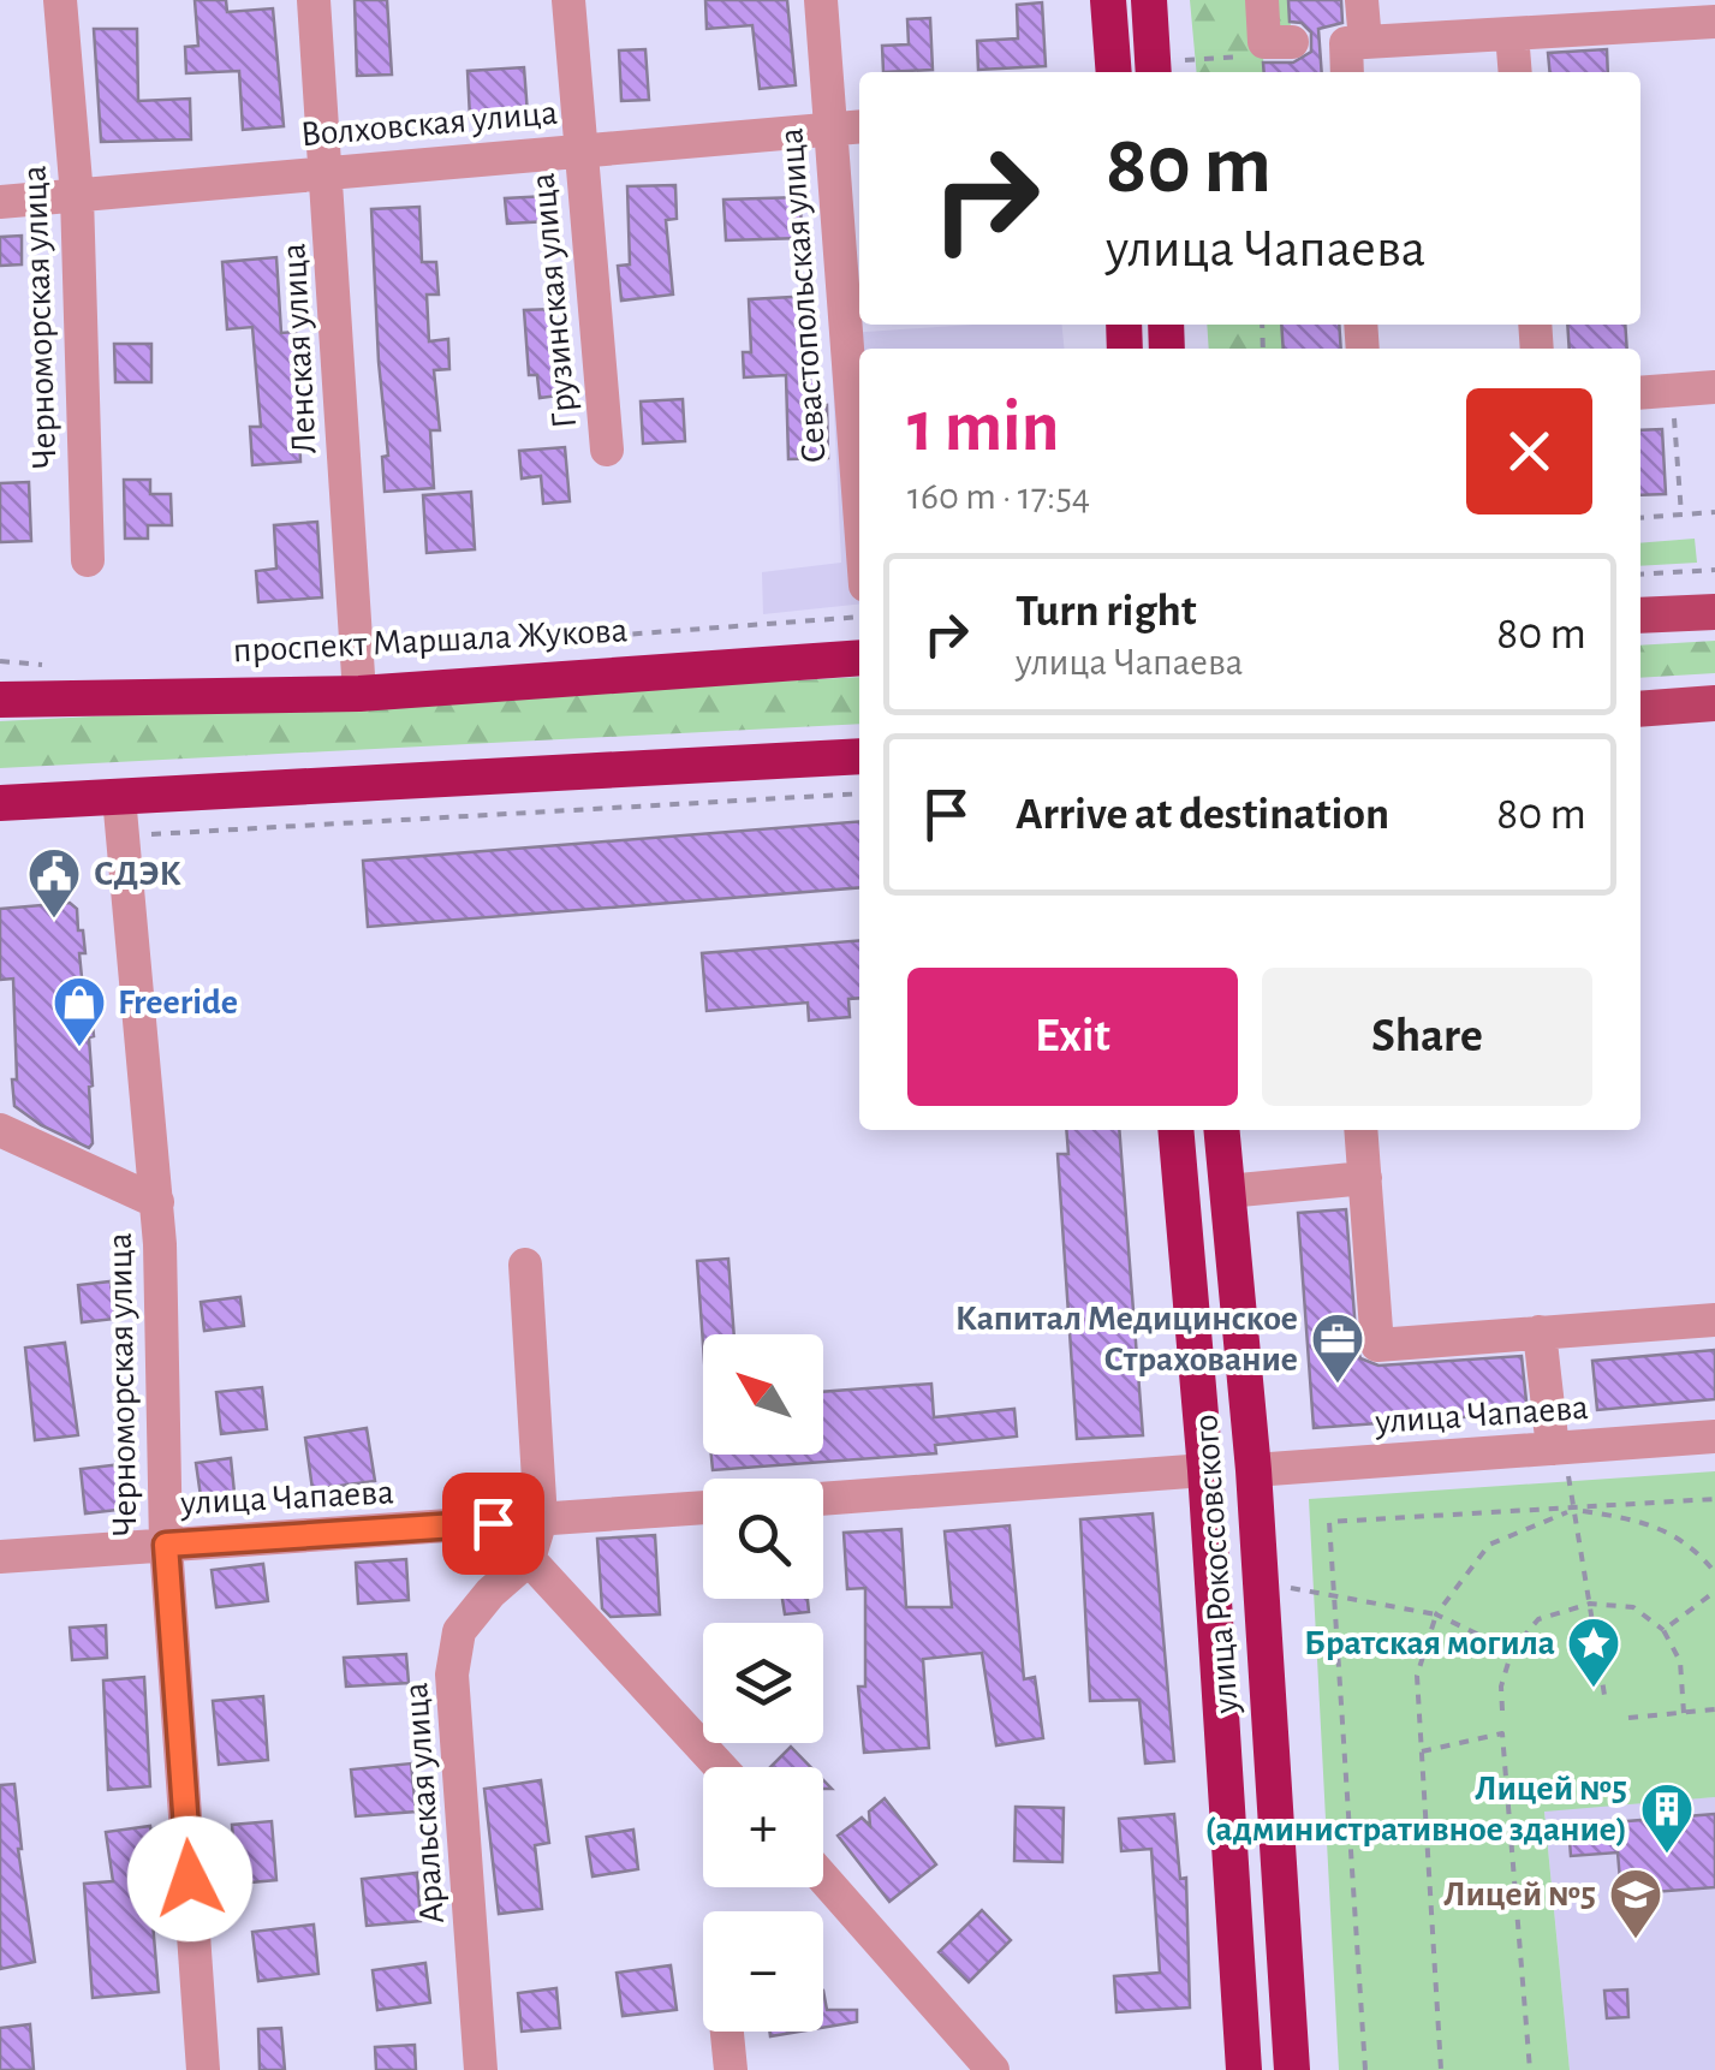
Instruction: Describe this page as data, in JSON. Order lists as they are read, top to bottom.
{
  "streets": {
    "highway": ["проспект Маршала Жукова", "улица Рокоссовского"],
    "street": [
      "Волховская улица",
      "Севастопольская улица",
      "Грузинская улица",
      "Черноморская улица",
      "Ленская улица",
      "улица Чапаева",
      "Аральская улица"
    ]
  },
  "crossings": [
    ["Волховская улица", "Севастопольская улица"],
    ["Волховская улица", "Грузинская улица"],
    ["Волховская улица", "Черноморская улица"],
    ["Волховская улица", "Ленская улица"],
    ["Черноморская улица", "улица Чапаева"],
    ["Ленская улица", "проспект Маршала Жукова"],
    ["улица Чапаева", "улица Рокоссовского"]
  ],
  "places": {
    "public building": ["СДЭК"],
    "shop": ["Freeride"],
    "office": ["Капитал Медицинское Страхование"],
    "place": ["Братская могила"],
    "building": ["Лицей №5 (административное здание)"],
    "school or university": ["Лицей №5"]
  },
  "north": "top left",
  "page": {
    "turn": ["80 m", "улица Чапаева"],
    "heading": ["1 min", "160 m · 17:54"],
    "list": [
      {
        "name": "Turn right",
        "note": "улица Чапаева",
        "value": "80 m"
      },
      {
        "name": "Arrive at destination",
        "value": "80 m"
      }
    ],
    "buttons": ["Exit", "Share"],
    "map_buttons": ["+", "−"]
  }
}
